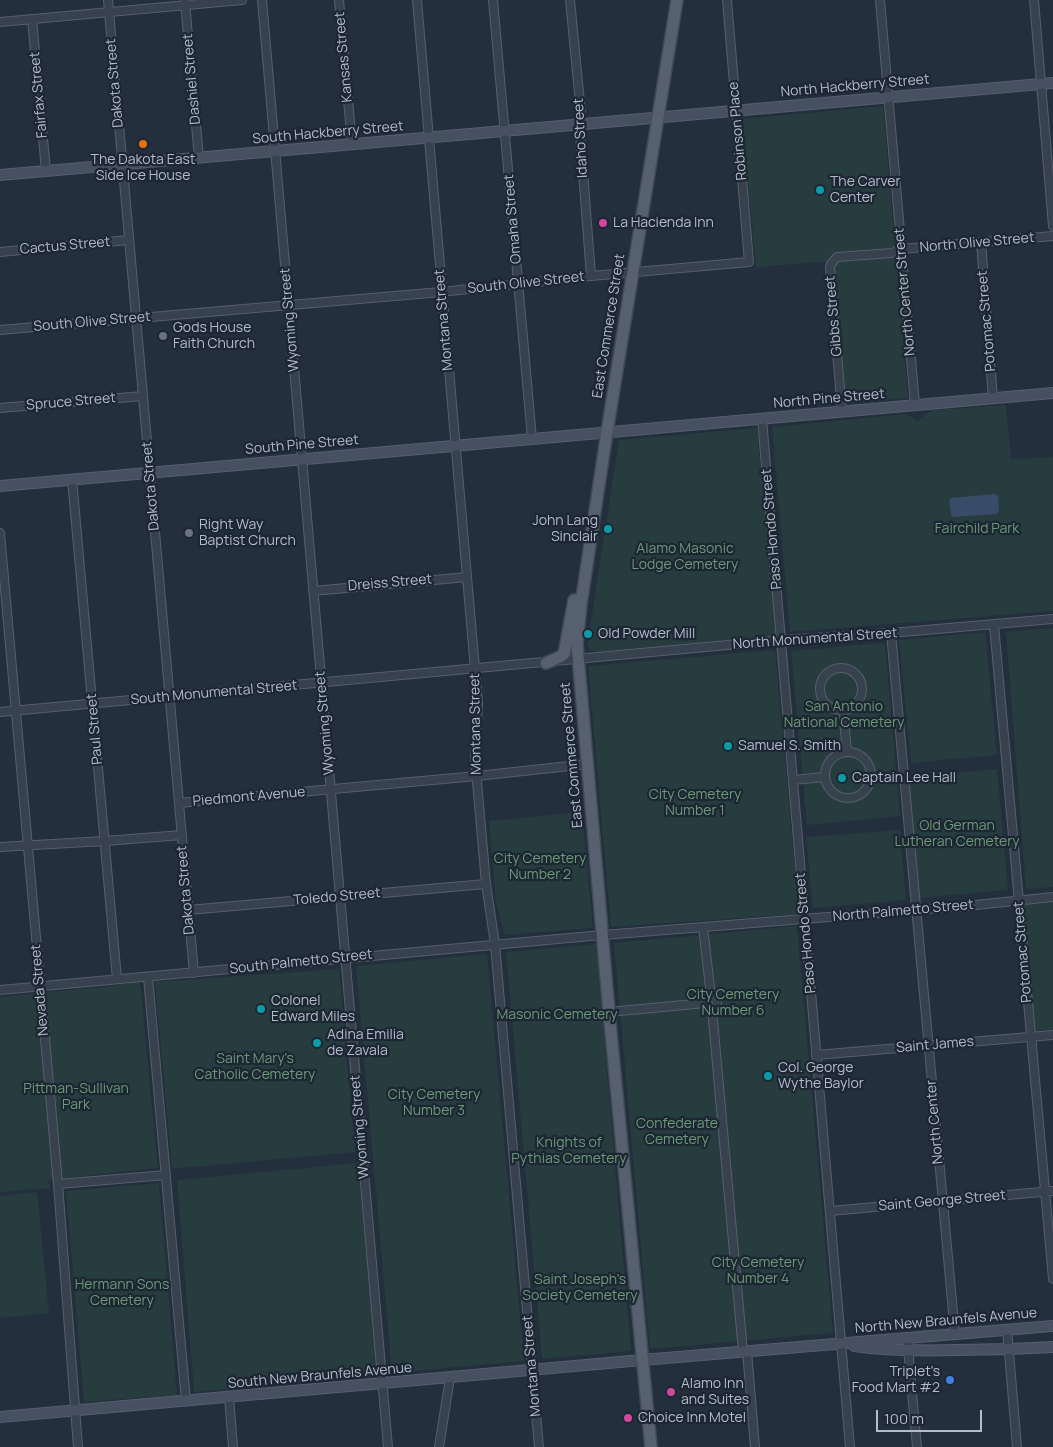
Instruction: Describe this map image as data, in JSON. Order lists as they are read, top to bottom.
{
  "streets": {
    "main road": [
      "North Hackberry Street",
      "South Hackberry Street",
      "East Commerce Street",
      "North Pine Street",
      "South Pine Street",
      "North New Braunfels Avenue",
      "South New Braunfels Avenue"
    ],
    "street": [
      "Kansas Street",
      "Dashiel Street",
      "Dakota Street",
      "Fairfax Street",
      "Robinson Place",
      "Idaho Street",
      "Omaha Street",
      "North Olive Street",
      "Cactus Street",
      "South Olive Street",
      "North Center Street",
      "Gibbs Street",
      "Wyoming Street",
      "Montana Street",
      "Potomac Street",
      "Spruce Street",
      "Paso Hondo Street",
      "Dreiss Street",
      "North Monumental Street",
      "South Monumental Street",
      "Paul Street",
      "Piedmont Avenue",
      "Toledo Street",
      "North Palmetto Street",
      "South Palmetto Street",
      "Nevada Street",
      "Saint James",
      "North Center",
      "Saint George Street"
    ]
  },
  "crossings": [
    ["Kansas Street", "South Hackberry Street"],
    ["Dashiel Street", "South Hackberry Street"],
    ["Dakota Street", "South Hackberry Street"],
    ["Dakota Street", "Cactus Street"],
    ["Dakota Street", "South Olive Street"],
    ["Dakota Street", "Spruce Street"],
    ["Dakota Street", "South Pine Street"],
    ["Dakota Street", "South Monumental Street"],
    ["Dakota Street", "Piedmont Avenue"],
    ["Dakota Street", "Toledo Street"],
    ["Dakota Street", "South Palmetto Street"],
    ["North Hackberry Street", "Robinson Place"],
    ["North Hackberry Street", "South Hackberry Street"],
    ["North Hackberry Street", "North Center Street"],
    ["North Hackberry Street", "East Commerce Street"],
    ["Fairfax Street", "South Hackberry Street"],
    ["Robinson Place", "South Olive Street"],
    ["Robinson Place", "East Commerce Street"],
    ["South Hackberry Street", "Idaho Street"],
    ["South Hackberry Street", "Omaha Street"],
    ["South Hackberry Street", "Wyoming Street"],
    ["South Hackberry Street", "Montana Street"],
    ["South Hackberry Street", "East Commerce Street"],
    ["Idaho Street", "South Olive Street"],
    ["Omaha Street", "South Olive Street"],
    ["Omaha Street", "South Pine Street"],
    ["North Olive Street", "North Center Street"],
    ["North Olive Street", "Gibbs Street"],
    ["North Olive Street", "Potomac Street"],
    ["South Olive Street", "Wyoming Street"],
    ["South Olive Street", "Montana Street"],
    ["South Olive Street", "East Commerce Street"],
    ["North Center Street", "Gibbs Street"],
    ["North Center Street", "North Pine Street"],
    ["Gibbs Street", "North Pine Street"],
    ["Wyoming Street", "South Pine Street"],
    ["Wyoming Street", "Dreiss Street"],
    ["Wyoming Street", "South Monumental Street"],
    ["Wyoming Street", "Piedmont Avenue"],
    ["Wyoming Street", "Toledo Street"],
    ["Wyoming Street", "South Palmetto Street"],
    ["Wyoming Street", "South New Braunfels Avenue"],
    ["Montana Street", "South Pine Street"],
    ["Montana Street", "Dreiss Street"],
    ["Montana Street", "South Monumental Street"],
    ["Montana Street", "Piedmont Avenue"],
    ["Montana Street", "Toledo Street"],
    ["Montana Street", "South Palmetto Street"],
    ["Montana Street", "South New Braunfels Avenue"],
    ["Potomac Street", "North Pine Street"],
    ["Potomac Street", "North Monumental Street"],
    ["Potomac Street", "North Palmetto Street"],
    ["Potomac Street", "Saint James"],
    ["Potomac Street", "Saint George Street"],
    ["East Commerce Street", "North Pine Street"],
    ["East Commerce Street", "South Pine Street"],
    ["East Commerce Street", "North Monumental Street"],
    ["East Commerce Street", "South Monumental Street"],
    ["East Commerce Street", "Piedmont Avenue"],
    ["East Commerce Street", "North Palmetto Street"],
    ["East Commerce Street", "South Palmetto Street"],
    ["East Commerce Street", "North New Braunfels Avenue"],
    ["East Commerce Street", "South New Braunfels Avenue"],
    ["North Pine Street", "South Pine Street"],
    ["North Pine Street", "Paso Hondo Street"],
    ["South Pine Street", "Paul Street"],
    ["Paso Hondo Street", "North Monumental Street"],
    ["Paso Hondo Street", "North Palmetto Street"],
    ["Paso Hondo Street", "Saint James"],
    ["Paso Hondo Street", "Saint George Street"],
    ["Paso Hondo Street", "North New Braunfels Avenue"],
    ["North Monumental Street", "South Monumental Street"],
    ["North Monumental Street", "North Center"],
    ["South Monumental Street", "Paul Street"],
    ["South Monumental Street", "Nevada Street"],
    ["Paul Street", "South Palmetto Street"],
    ["North Palmetto Street", "South Palmetto Street"],
    ["North Palmetto Street", "North Center"],
    ["South Palmetto Street", "Nevada Street"],
    ["Nevada Street", "South New Braunfels Avenue"],
    ["Saint James", "North Center"],
    ["North Center", "Saint George Street"],
    ["North Center", "North New Braunfels Avenue"],
    ["North New Braunfels Avenue", "South New Braunfels Avenue"]
  ],
  "parks": [
    "Fairchild Park",
    "Alamo Masonic Lodge Cemetery",
    "San Antonio National Cemetery",
    "City Cemetery Number 1",
    "Old German Lutheran Cemetery",
    "City Cemetery Number 2",
    "City Cemetery Number 6",
    "Masonic Cemetery",
    "Saint Mary's Catholic Cemetery",
    "Pittman-Sullivan Park",
    "City Cemetery Number 3",
    "Confederate Cemetery",
    "Knights of Pythias Cemetery",
    "City Cemetery Number 4",
    "Saint Joseph's Society Cemetery",
    "Hermann Sons Cemetery"
  ],
  "places": [
    "The Dakota East Side Ice House",
    "The Carver Center",
    "La Hacienda Inn",
    "Gods House Faith Church",
    "John Lang Sinclair",
    "Right Way Baptist Church",
    "Old Powder Mill",
    "Samuel S. Smith",
    "Captain Lee Hall",
    "Colonel Edward Miles",
    "Adina Emilia de Zavala",
    "Col. George Wythe Baylor",
    "Triplet's Food Mart #2",
    "Alamo Inn and Suites",
    "Choice Inn Motel"
  ],
  "scale_bar": "100 m"
}
